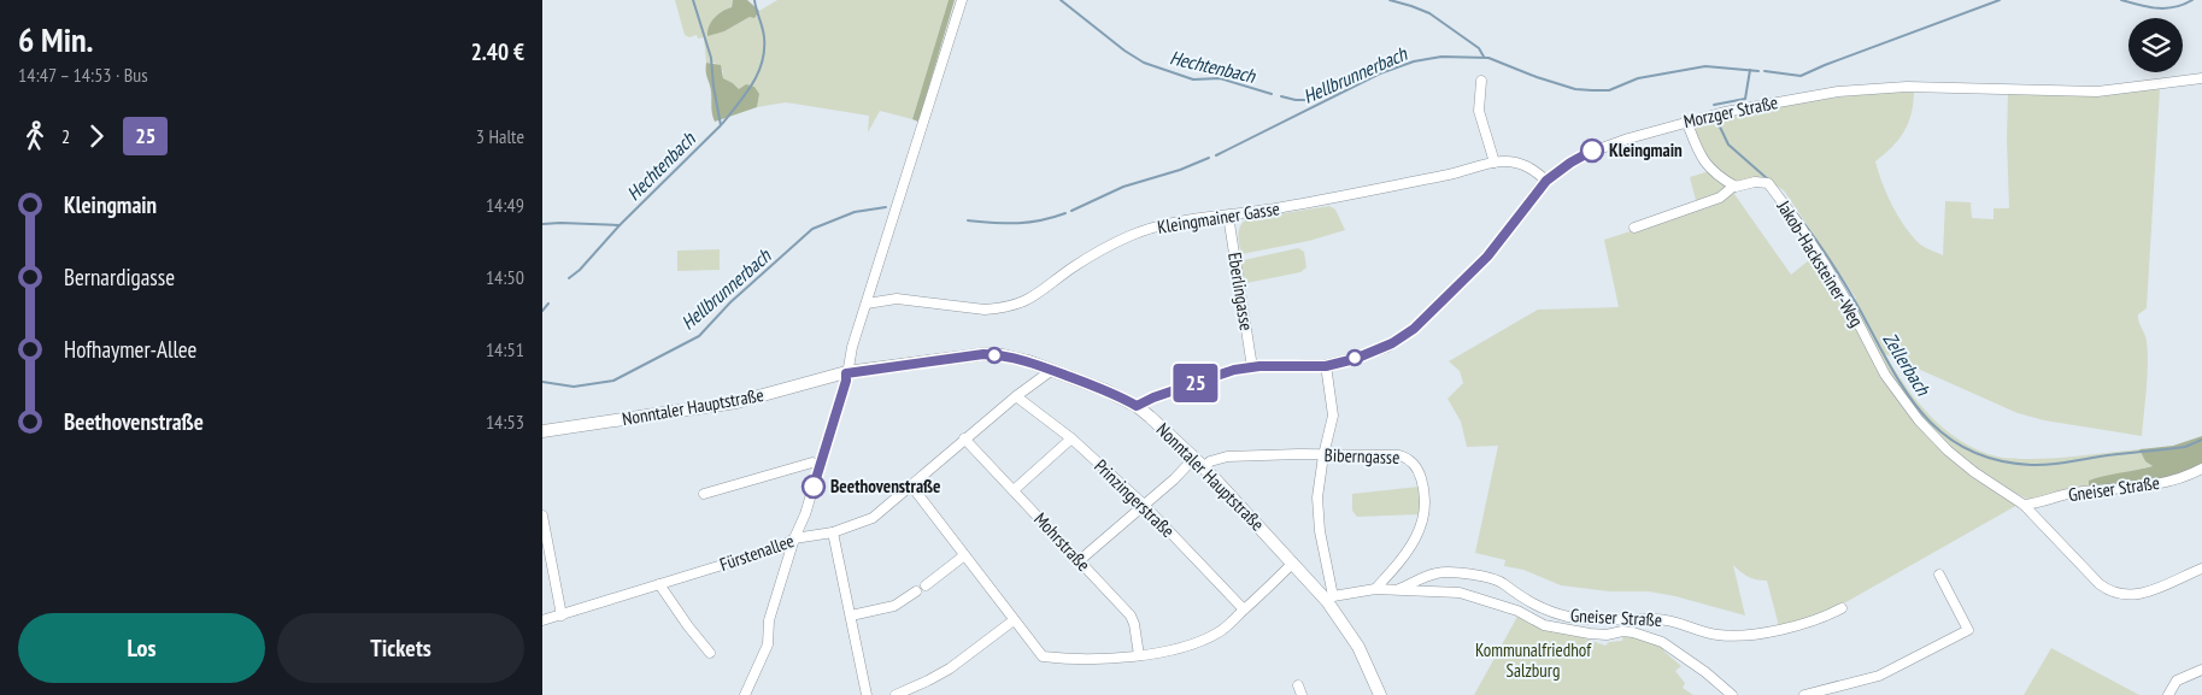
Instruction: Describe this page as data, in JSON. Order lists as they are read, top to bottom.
{
  "streets": {
    "main road": ["Nonntaler Hauptstraße"],
    "street": [
      "Morzger Straße",
      "Kleingmainer Gasse",
      "Jakob-Hacksteiner-Weg",
      "Eberlingasse",
      "Biberngasse",
      "Gneiser Straße",
      "Prinzingerstraße",
      "Mohrstraße",
      "Fürstenallee"
    ]
  },
  "crossings": [
    ["Morzger Straße", "Kleingmainer Gasse"],
    ["Morzger Straße", "Eberlingasse"],
    ["Morzger Straße", "Nonntaler Hauptstraße"],
    ["Kleingmainer Gasse", "Eberlingasse"],
    ["Jakob-Hacksteiner-Weg", "Gneiser Straße"],
    ["Nonntaler Hauptstraße", "Biberngasse"],
    ["Nonntaler Hauptstraße", "Gneiser Straße"],
    ["Nonntaler Hauptstraße", "Fürstenallee"],
    ["Biberngasse", "Gneiser Straße"],
    ["Prinzingerstraße", "Fürstenallee"],
    ["Mohrstraße", "Fürstenallee"]
  ],
  "water": ["Hechtenbach", "Hellbrunnerbach", "Zellerbach"],
  "parks": ["Kommunalfriedhof Salzburg"],
  "places": ["Kleingmain", "Beethovenstraße"],
  "lines": ["bus line 25"],
  "page": {
    "heading": ["6 Min.", "14:47 – 14:53 · Bus", "2.40 €"],
    "on_map": "25",
    "legs": ["2", "25", "3 Halte"],
    "list": [
      {
        "name": "Kleingmain",
        "value": "14:49"
      },
      {
        "name": "Bernardigasse",
        "value": "14:50"
      },
      {
        "name": "Hofhaymer-Allee",
        "value": "14:51"
      },
      {
        "name": "Beethovenstraße",
        "value": "14:53"
      }
    ],
    "buttons": ["Los", "Tickets"]
  }
}
